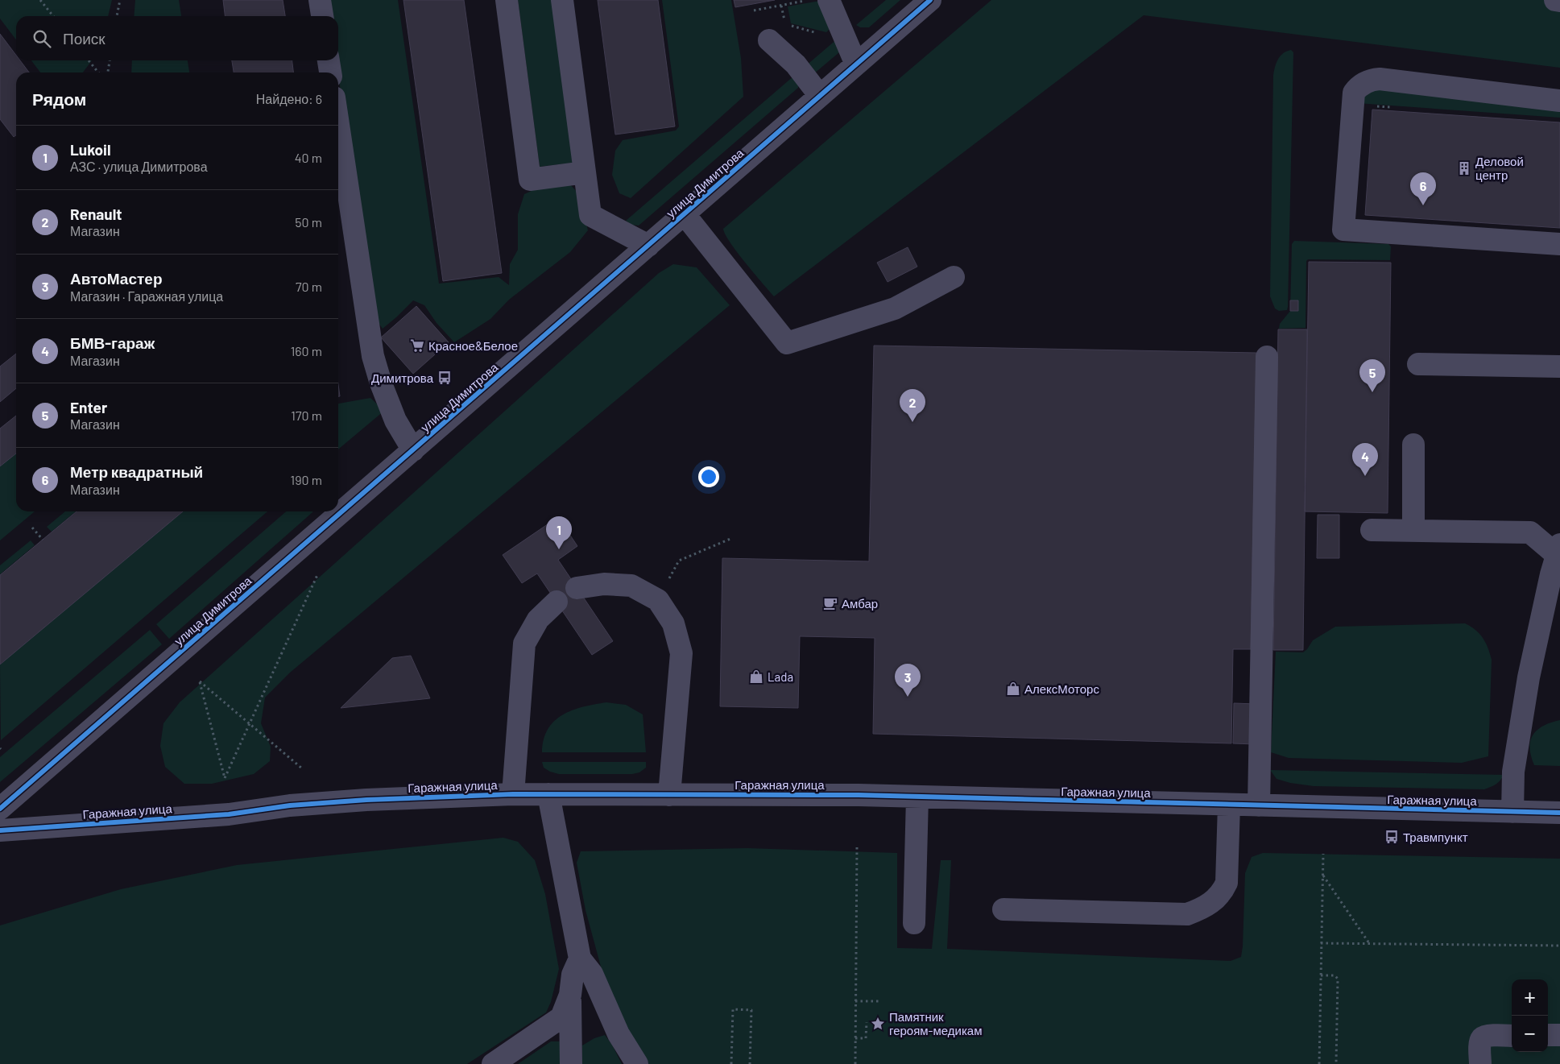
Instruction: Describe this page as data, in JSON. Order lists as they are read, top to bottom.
{
  "streets": {
    "street": ["улица Димитрова", "Гаражная улица"]
  },
  "places": {
    "building": ["Деловой центр"],
    "supermarket": ["Красное&Белое"],
    "bus stop": ["Димитрова", "Травмпункт"],
    "cafe": ["Амбар"],
    "shop": ["Lada", "АлексМоторс"],
    "place": ["Памятник героям-медикам"]
  },
  "page": {
    "search": "Поиск",
    "heading": ["Рядом", "Найдено: 6"],
    "list": [
      {
        "mark": "1",
        "name": "Lukoil",
        "note": "АЗС · улица Димитрова",
        "value": "40 m"
      },
      {
        "mark": "2",
        "name": "Renault",
        "note": "Магазин",
        "value": "50 m"
      },
      {
        "mark": "3",
        "name": "АвтоМастер",
        "note": "Магазин · Гаражная улица",
        "value": "70 m"
      },
      {
        "mark": "4",
        "name": "БМВ-гараж",
        "note": "Магазин",
        "value": "160 m"
      },
      {
        "mark": "5",
        "name": "Enter",
        "note": "Магазин",
        "value": "170 m"
      },
      {
        "mark": "6",
        "name": "Метр квадратный",
        "note": "Магазин",
        "value": "190 m"
      }
    ],
    "pins": [
      "6",
      "5",
      "2",
      "4",
      "1",
      "3"
    ],
    "map_buttons": ["+", "−"]
  }
}
